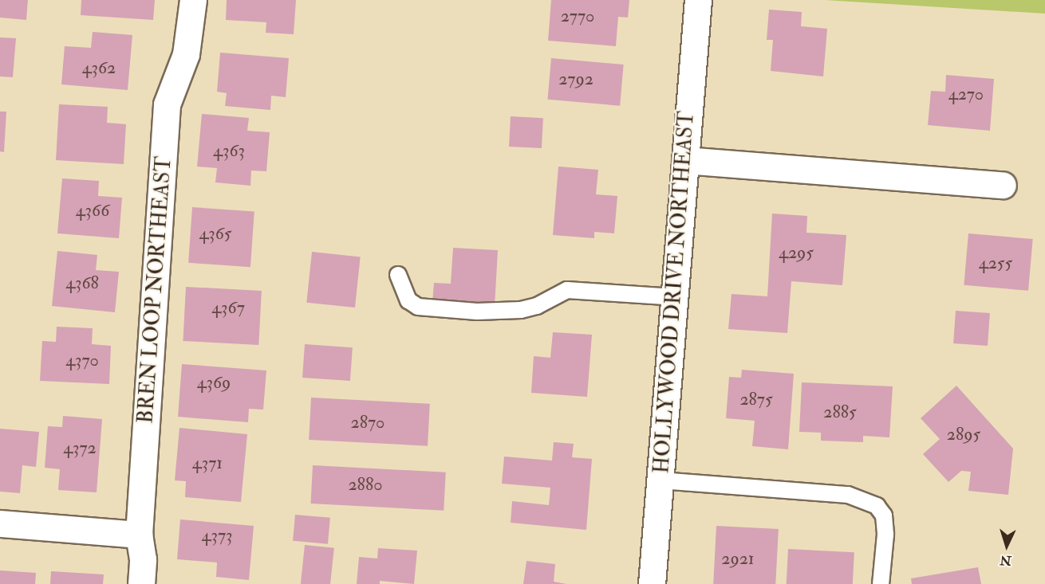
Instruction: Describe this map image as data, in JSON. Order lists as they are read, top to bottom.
{
  "streets": {
    "street": ["BREN LOOP NORTHEAST", "HOLLYWOOD DRIVE NORTHEAST"]
  },
  "house_numbers": [
    "2770",
    "4362",
    "2792",
    "4270",
    "4363",
    "4366",
    "4365",
    "4295",
    "4255",
    "4368",
    "4367",
    "4370",
    "4369",
    "2875",
    "2885",
    "2870",
    "2895",
    "4372",
    "4371",
    "2880",
    "4373",
    "2921"
  ],
  "north": "bottom"
}
